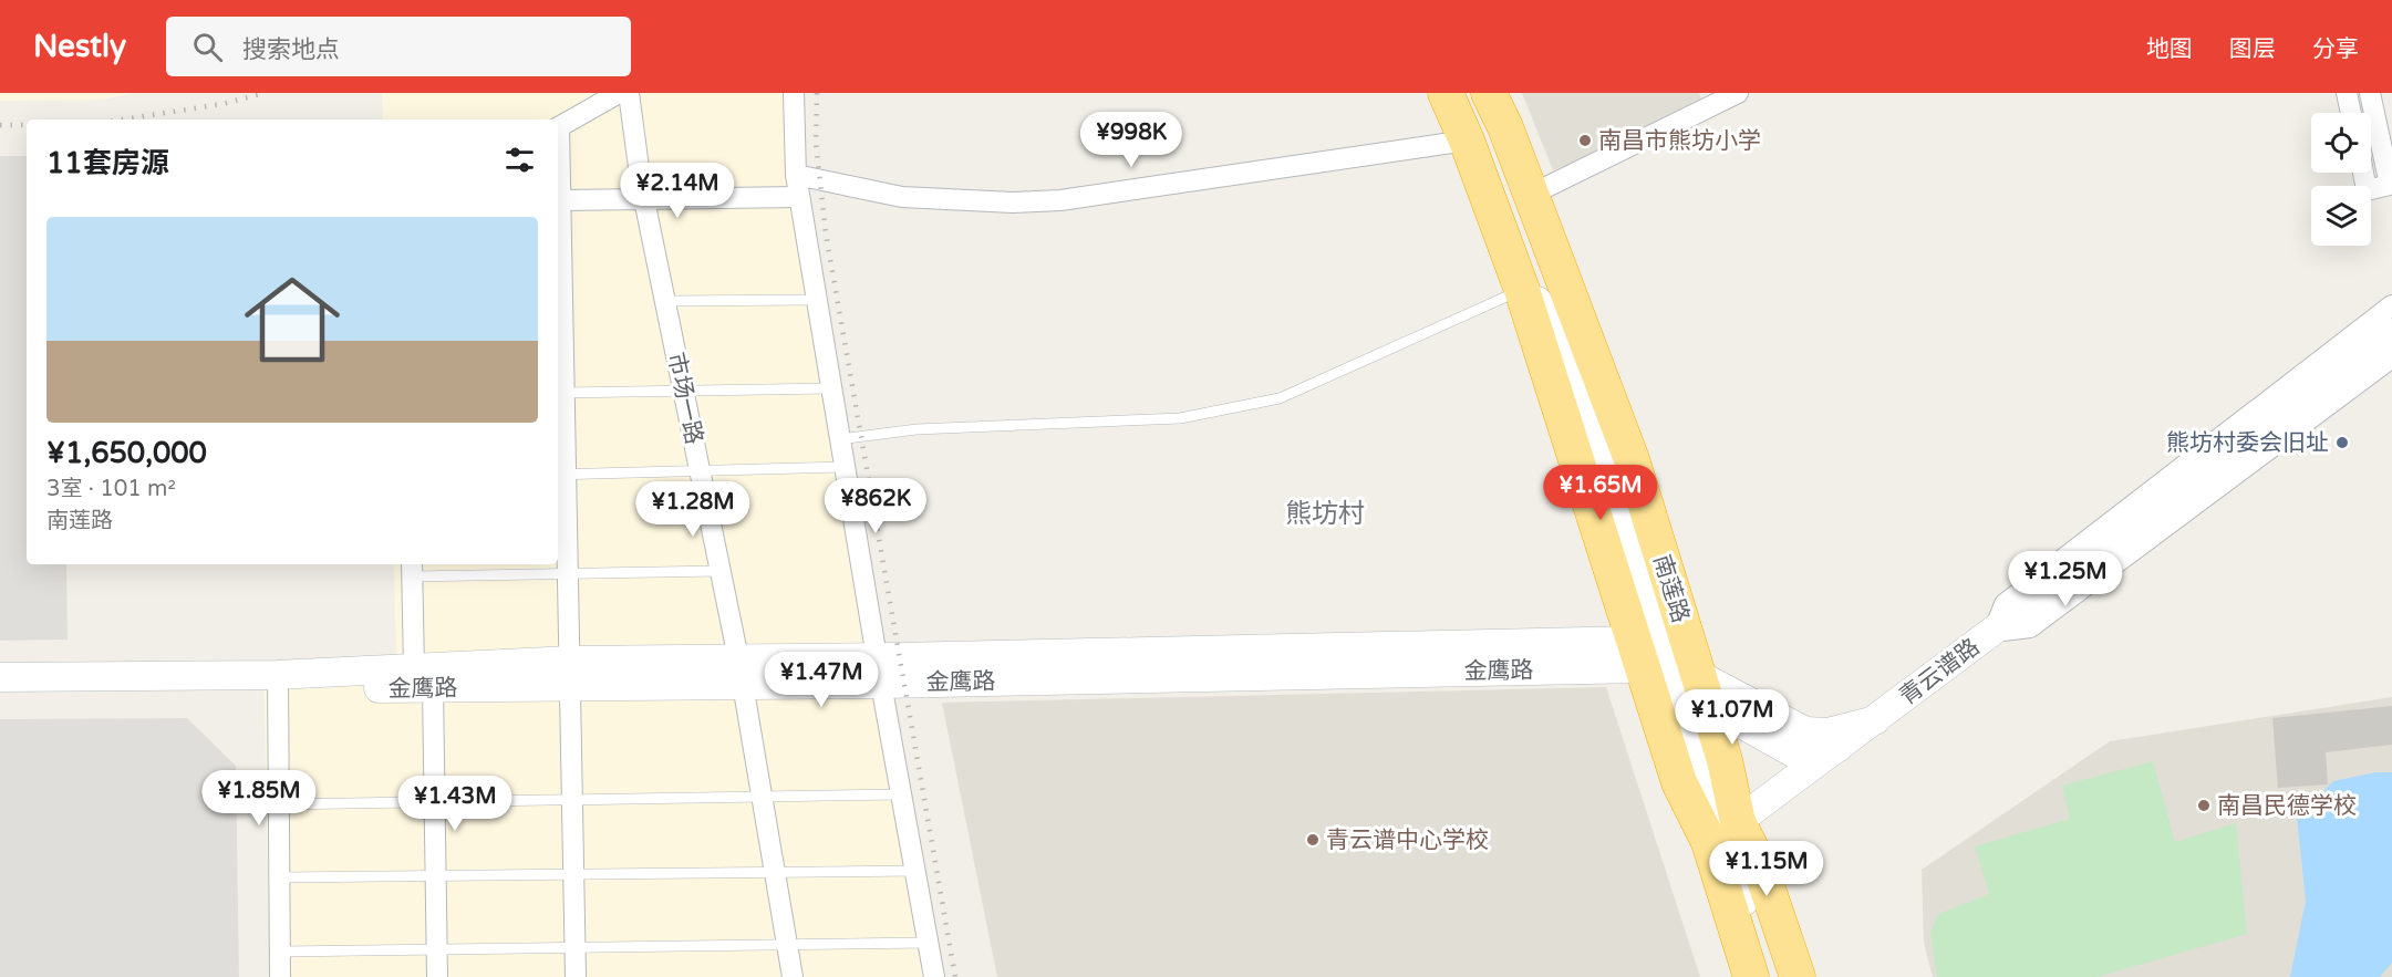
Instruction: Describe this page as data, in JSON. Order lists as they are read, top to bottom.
{
  "streets": {
    "highway": ["南莲路"],
    "street": ["市场一路", "金鹰路", "青云谱路"]
  },
  "crossings": [
    ["市场一路", "金鹰路"],
    ["南莲路", "金鹰路"],
    ["南莲路", "青云谱路"]
  ],
  "districts": ["熊坊村"],
  "places": [
    "南昌市熊坊小学",
    "熊坊村委会旧址",
    "南昌民德学校",
    "青云谱中心学校"
  ],
  "page": {
    "header": "Nestly",
    "search": "搜索地点",
    "nav": ["地图", "图层", "分享"],
    "price": [
      "¥998K",
      "¥2.14M",
      "¥1.65M",
      "¥862K",
      "¥1.28M",
      "¥1.25M",
      "¥1.47M",
      "¥1.07M",
      "¥1.85M",
      "¥1.43M",
      "¥1.15M"
    ],
    "heading": "11套房源",
    "list": [
      {
        "name": "¥1,650,000",
        "note": "3室 · 101 m² · 南莲路"
      }
    ]
  }
}
